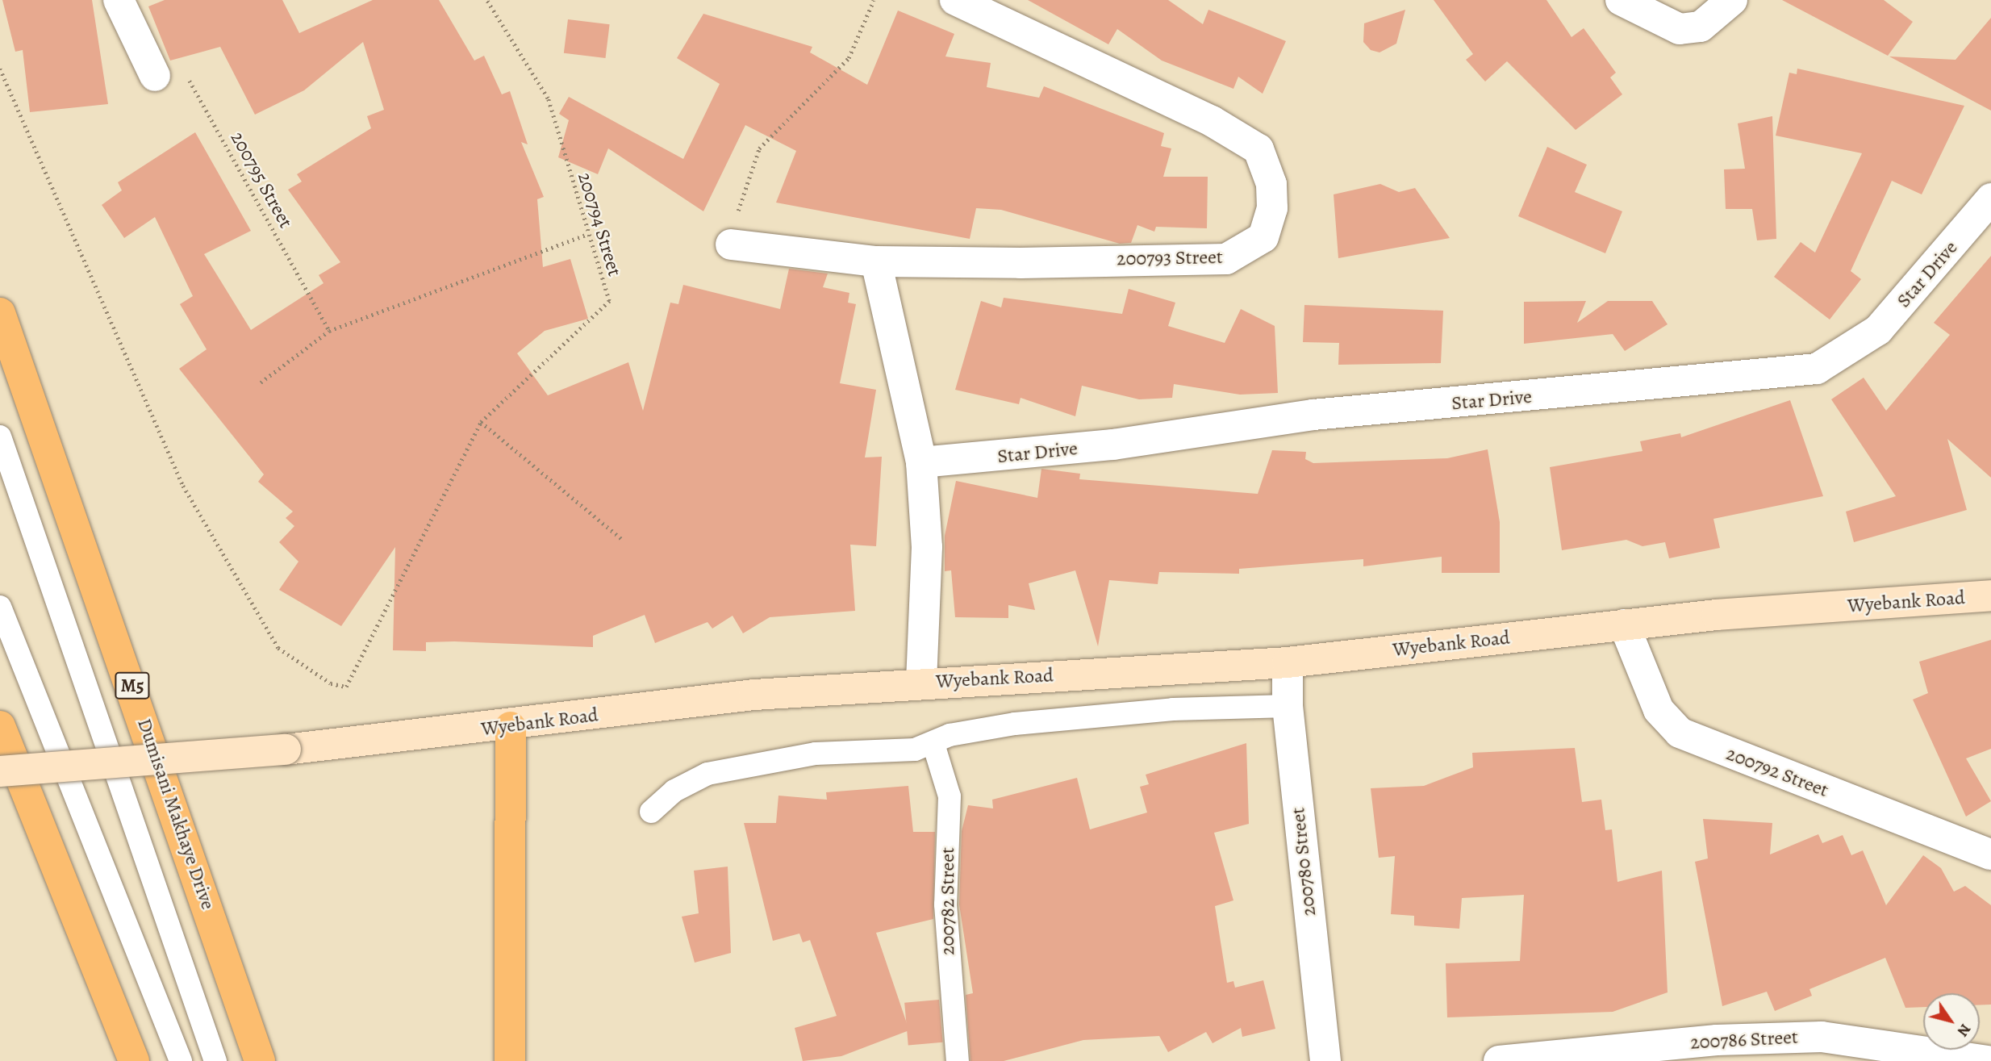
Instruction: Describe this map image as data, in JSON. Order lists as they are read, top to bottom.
{
  "streets": {
    "main road": ["M5", "Dumisani Makhaye Drive"],
    "street": [
      "200793 Street",
      "Star Drive",
      "Wyebank Road",
      "200792 Street",
      "200780 Street",
      "200786 Street"
    ],
    "lane": ["200782 Street"],
    "path": ["200795 Street", "200794 Street"]
  },
  "crossings": [
    ["Wyebank Road", "200792 Street"],
    ["Wyebank Road", "200780 Street"]
  ],
  "north": "bottom right"
}
